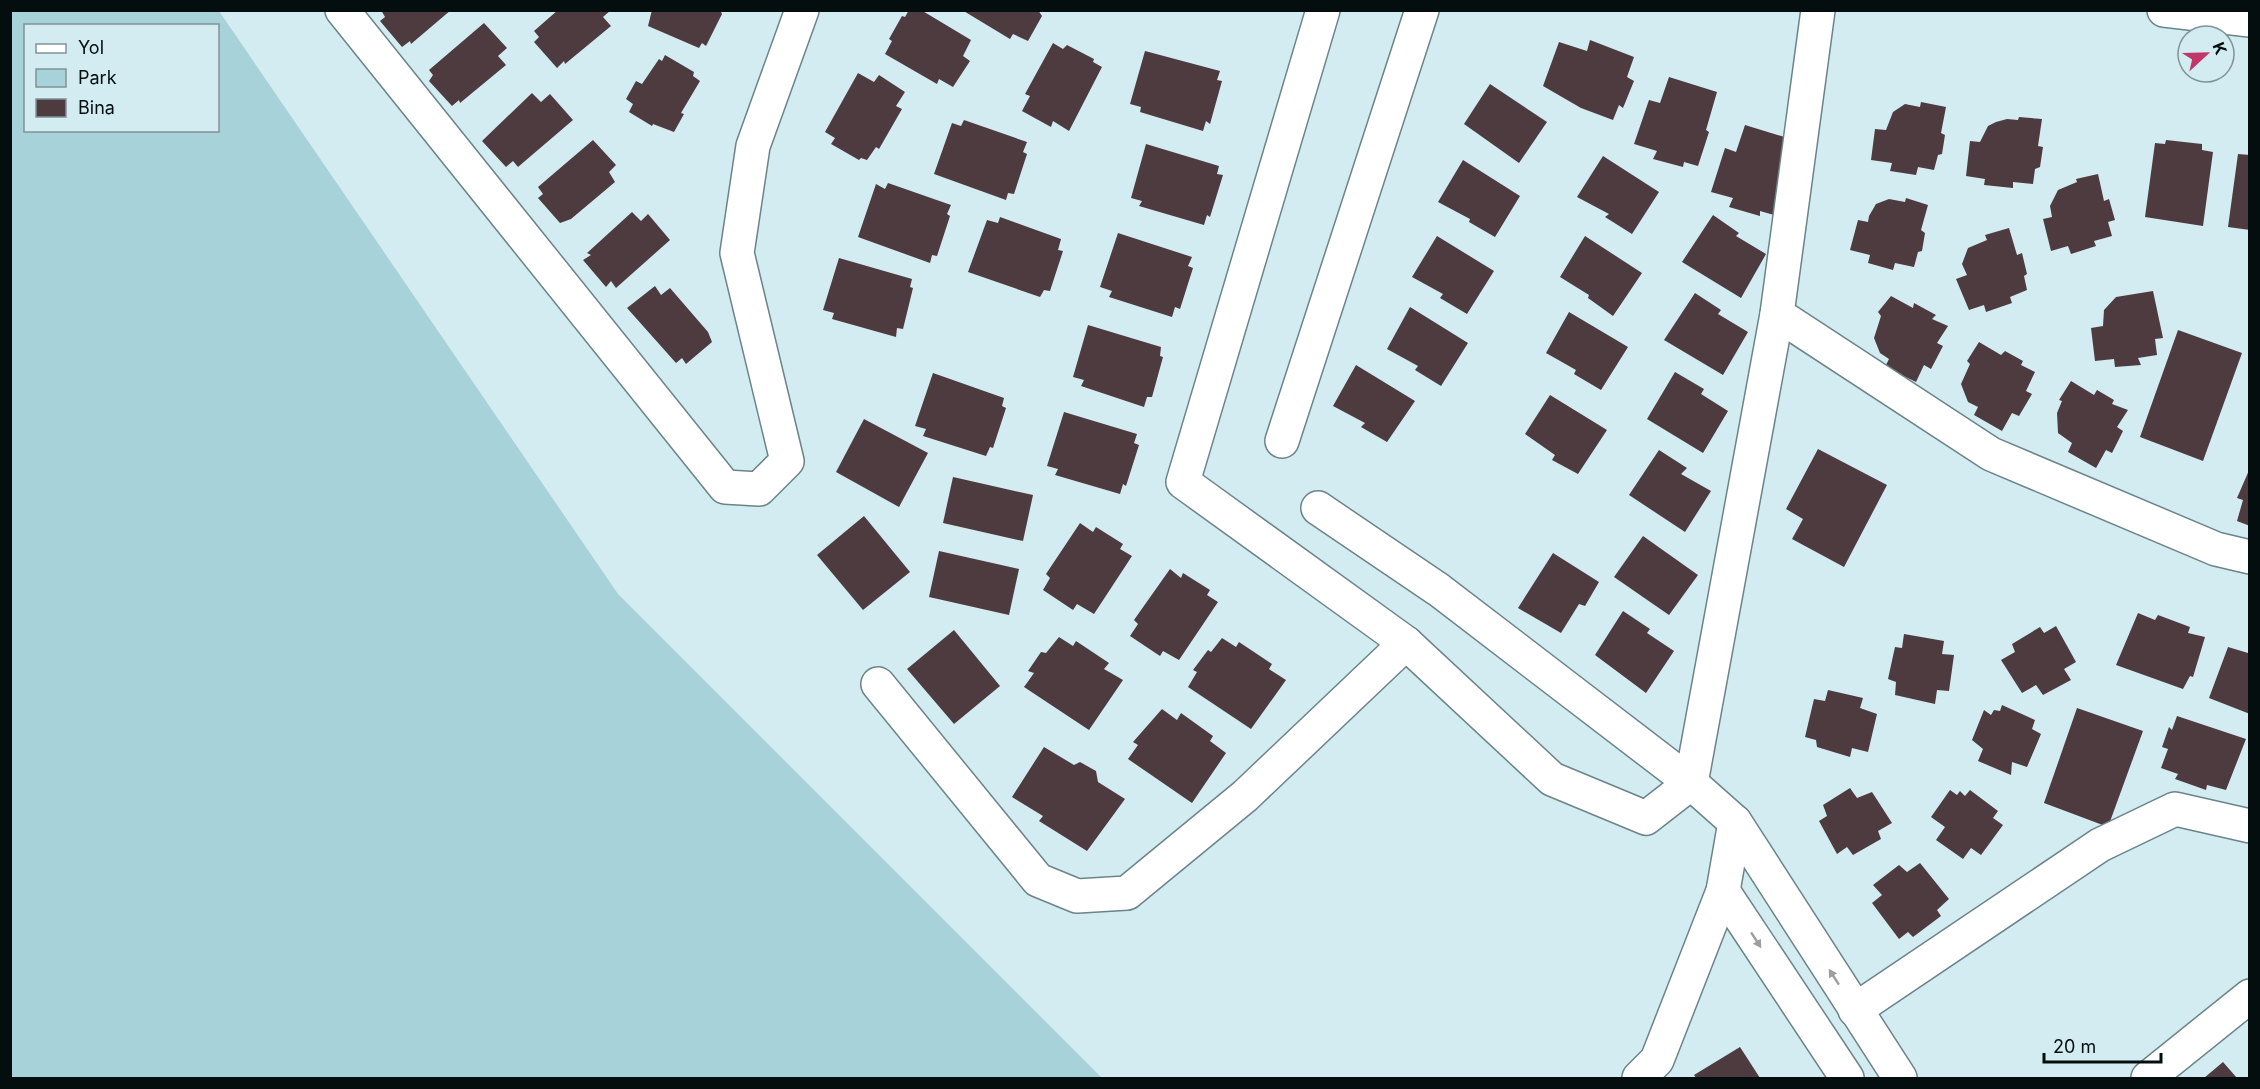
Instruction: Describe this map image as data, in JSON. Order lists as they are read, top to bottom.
{
  "legend": ["Yol", "Park", "Bina"],
  "scale_bar": "20 m",
  "north": "right"
}
